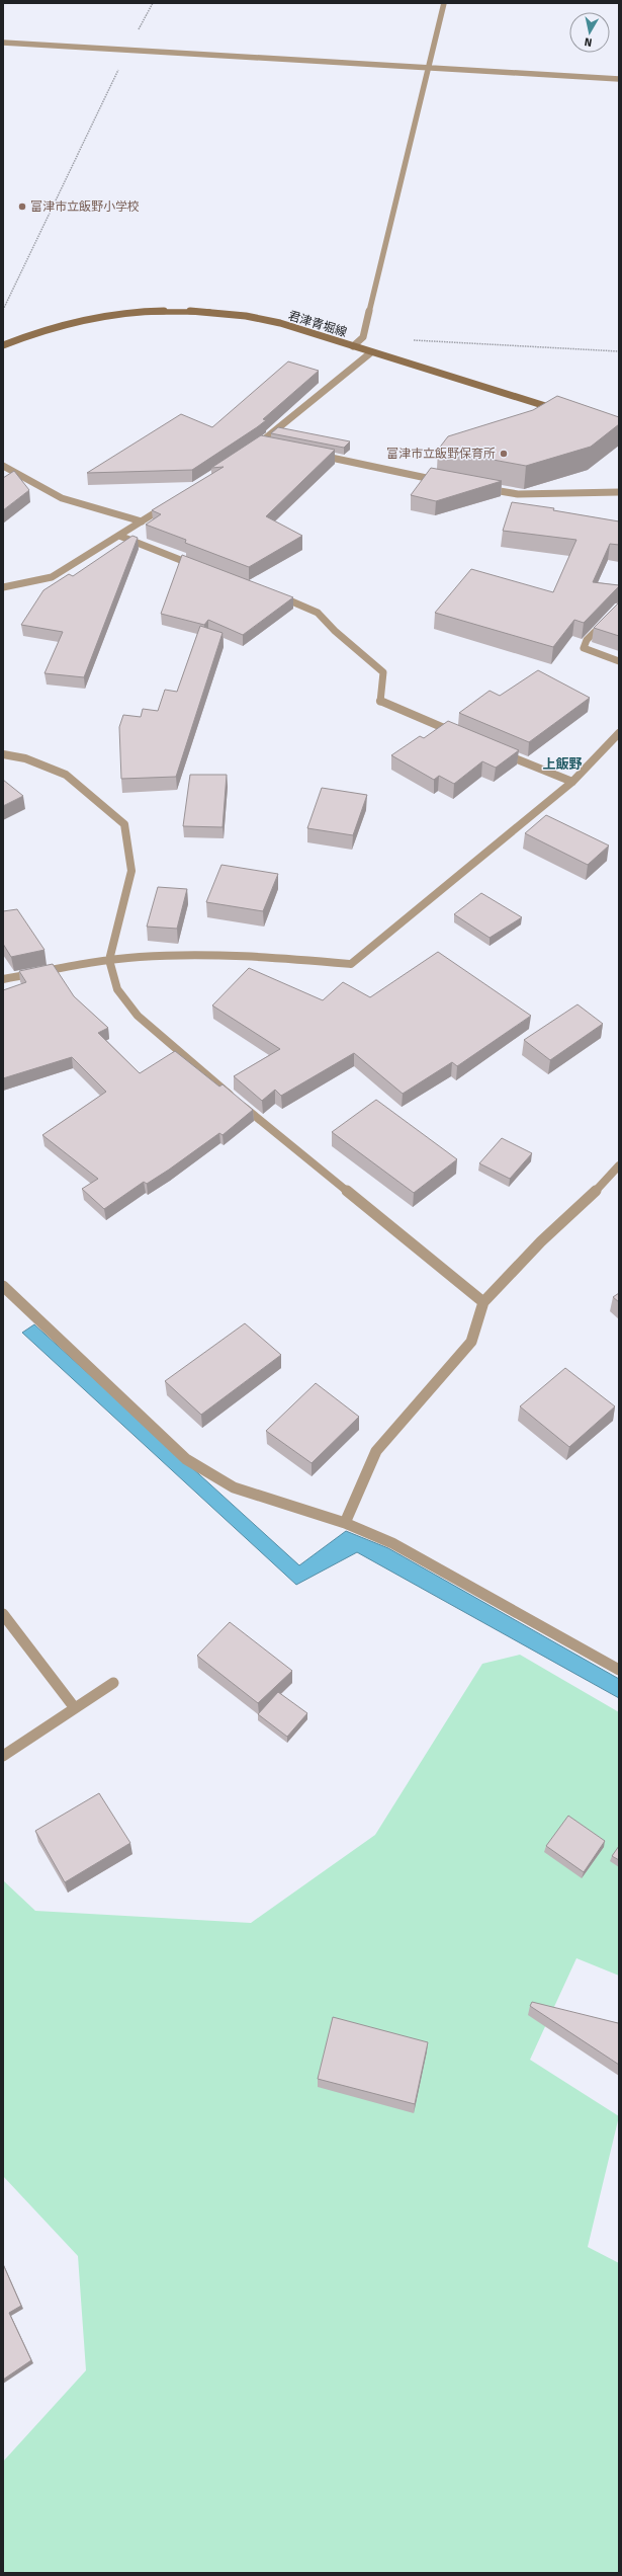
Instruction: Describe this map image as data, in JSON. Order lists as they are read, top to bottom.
{
  "streets": {
    "main road": ["君津青堀線"]
  },
  "districts": ["上飯野"],
  "places": ["富津市立飯野小学校", "富津市立飯野保育所"],
  "north": "bottom"
}
